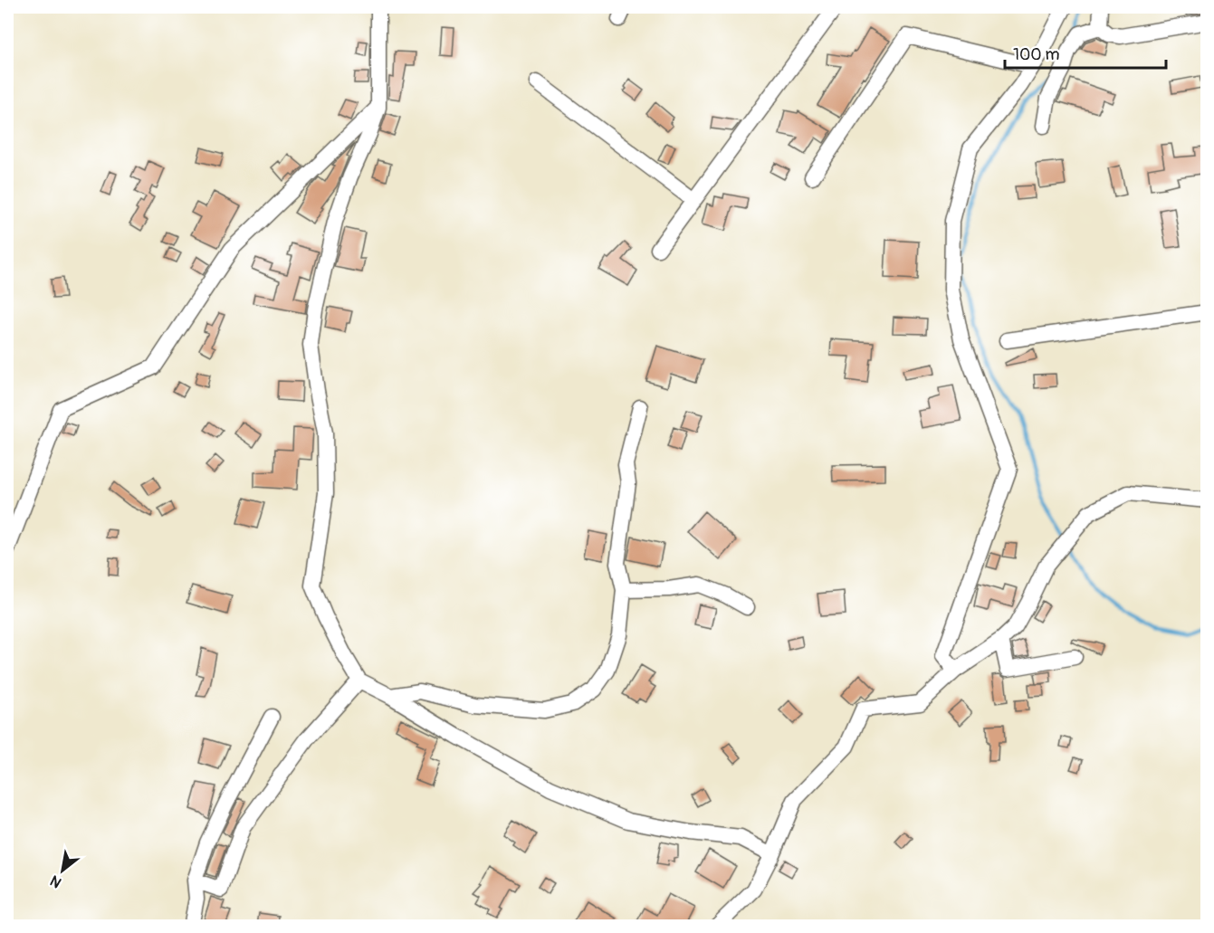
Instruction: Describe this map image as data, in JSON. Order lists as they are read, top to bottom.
{
  "scale_bar": "100 m",
  "north": "bottom left"
}
